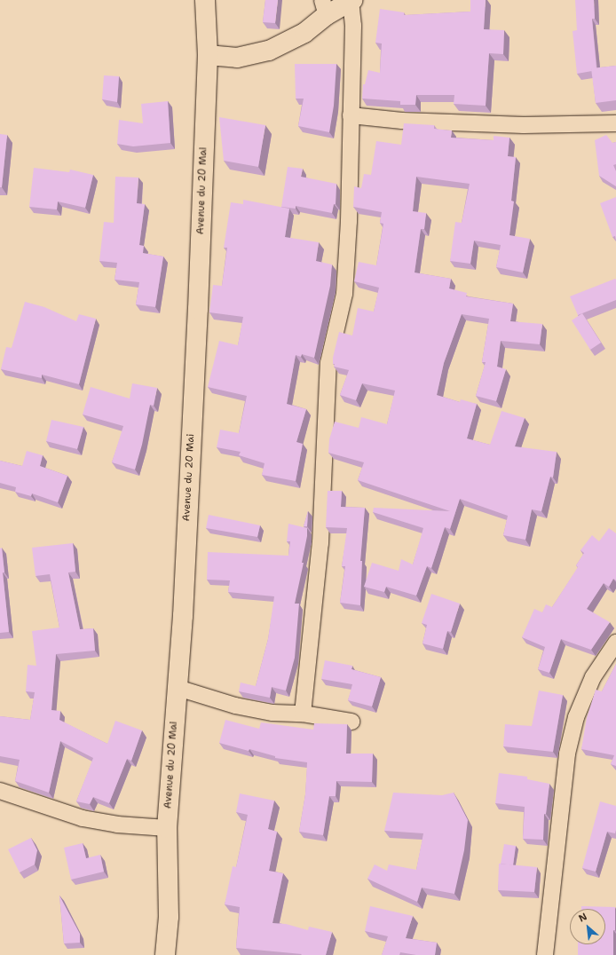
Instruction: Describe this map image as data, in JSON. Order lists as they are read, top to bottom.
{
  "streets": {
    "main road": ["Avenue du 20 Mai"]
  },
  "north": "top left"
}
